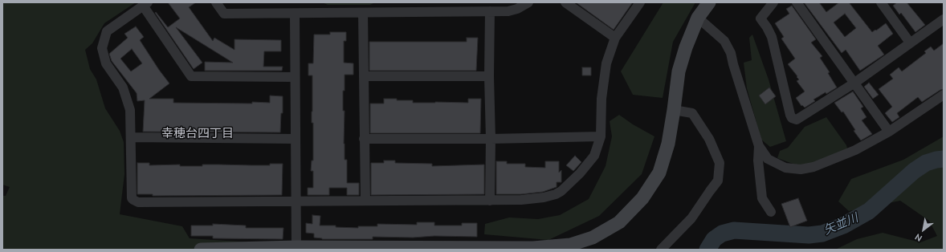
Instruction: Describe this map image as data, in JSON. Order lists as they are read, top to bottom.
{
  "districts": ["幸穂台四丁目"],
  "water": ["矢並川"],
  "north": "bottom left"
}
